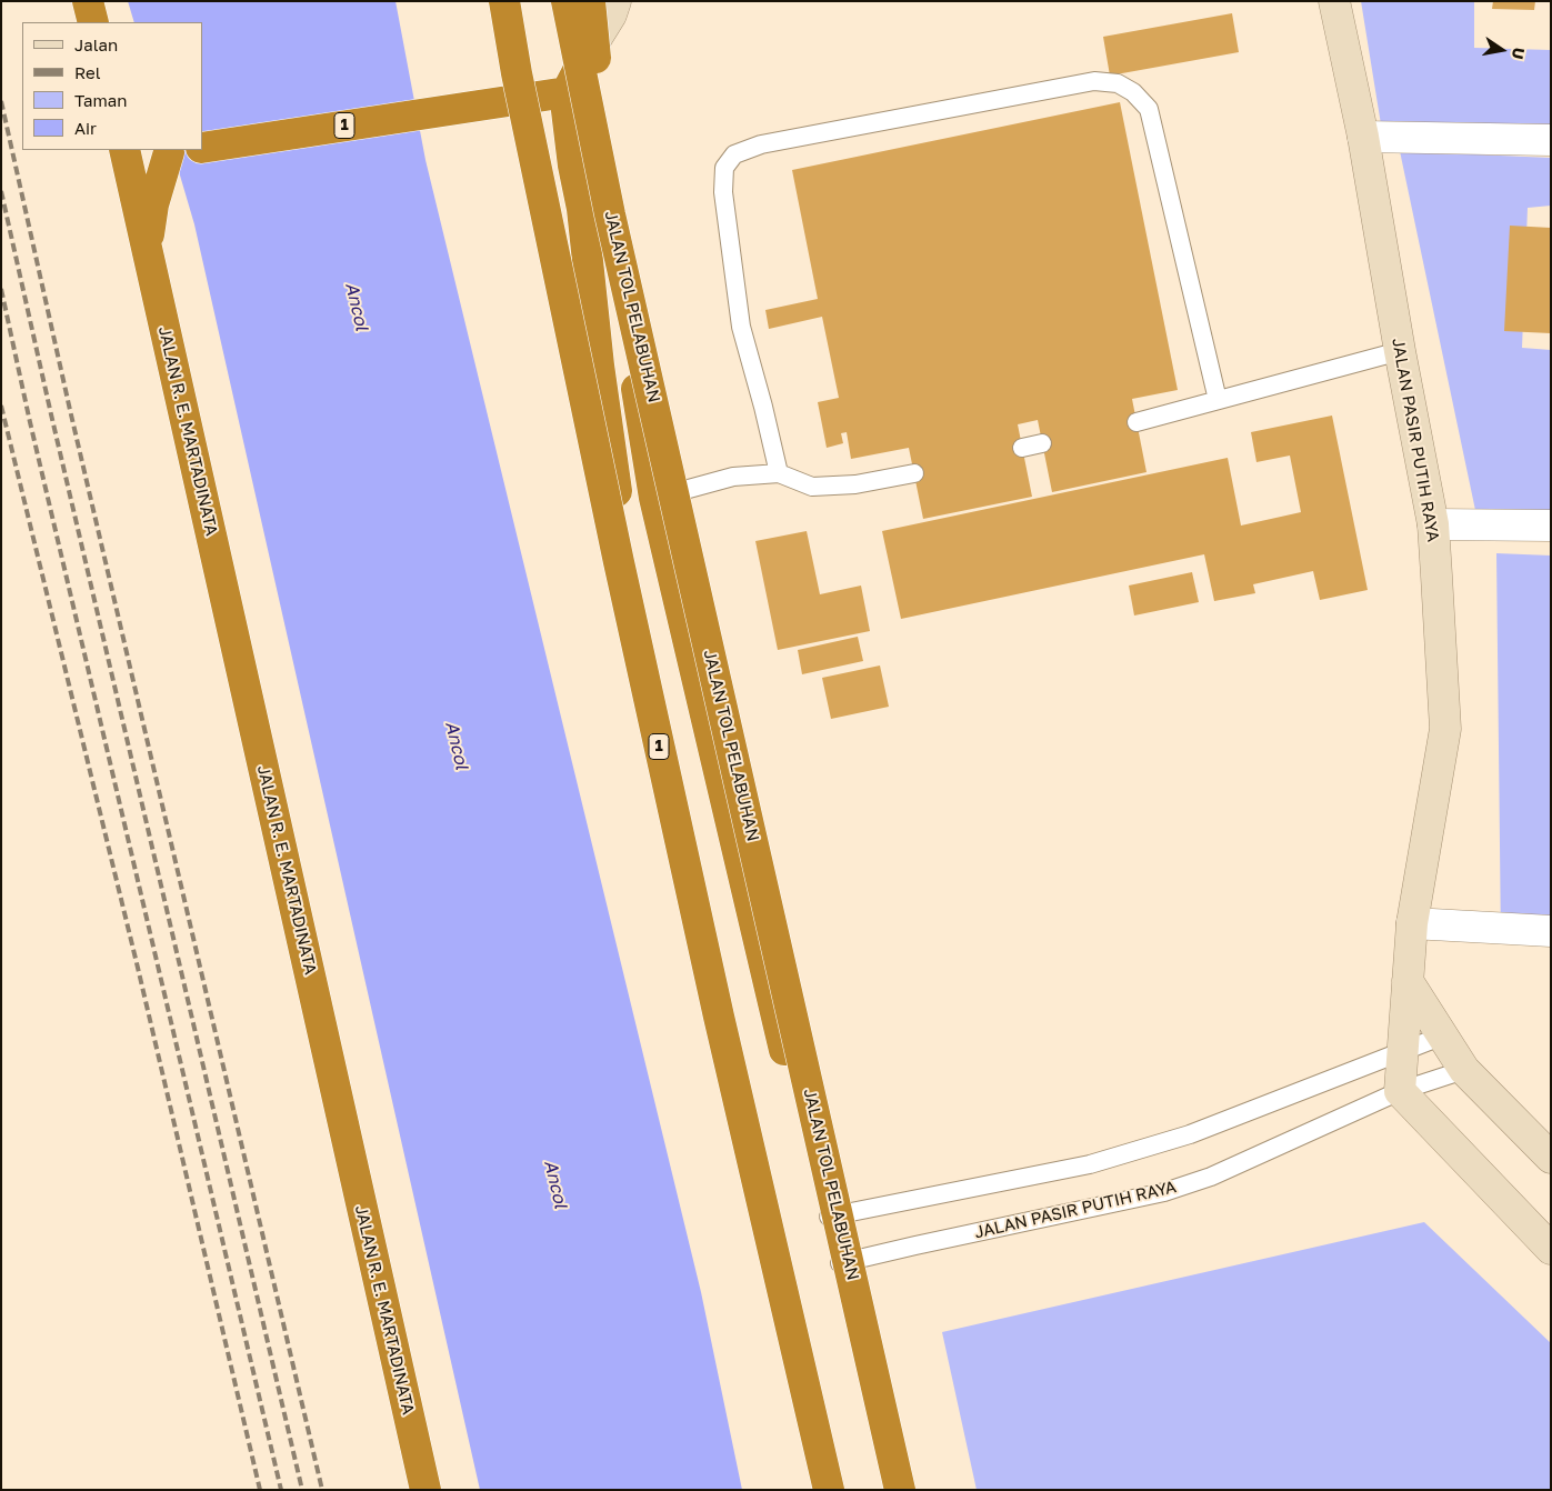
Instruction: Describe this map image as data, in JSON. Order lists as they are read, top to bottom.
{
  "streets": {
    "highway": ["1", "JALAN TOL PELABUHAN", "JALAN R. E. MARTADINATA"],
    "street": ["JALAN PASIR PUTIH RAYA"]
  },
  "water": ["Ancol"],
  "legend": [
    "Jalan",
    "Rel",
    "Taman",
    "Air"
  ],
  "north": "right"
}
